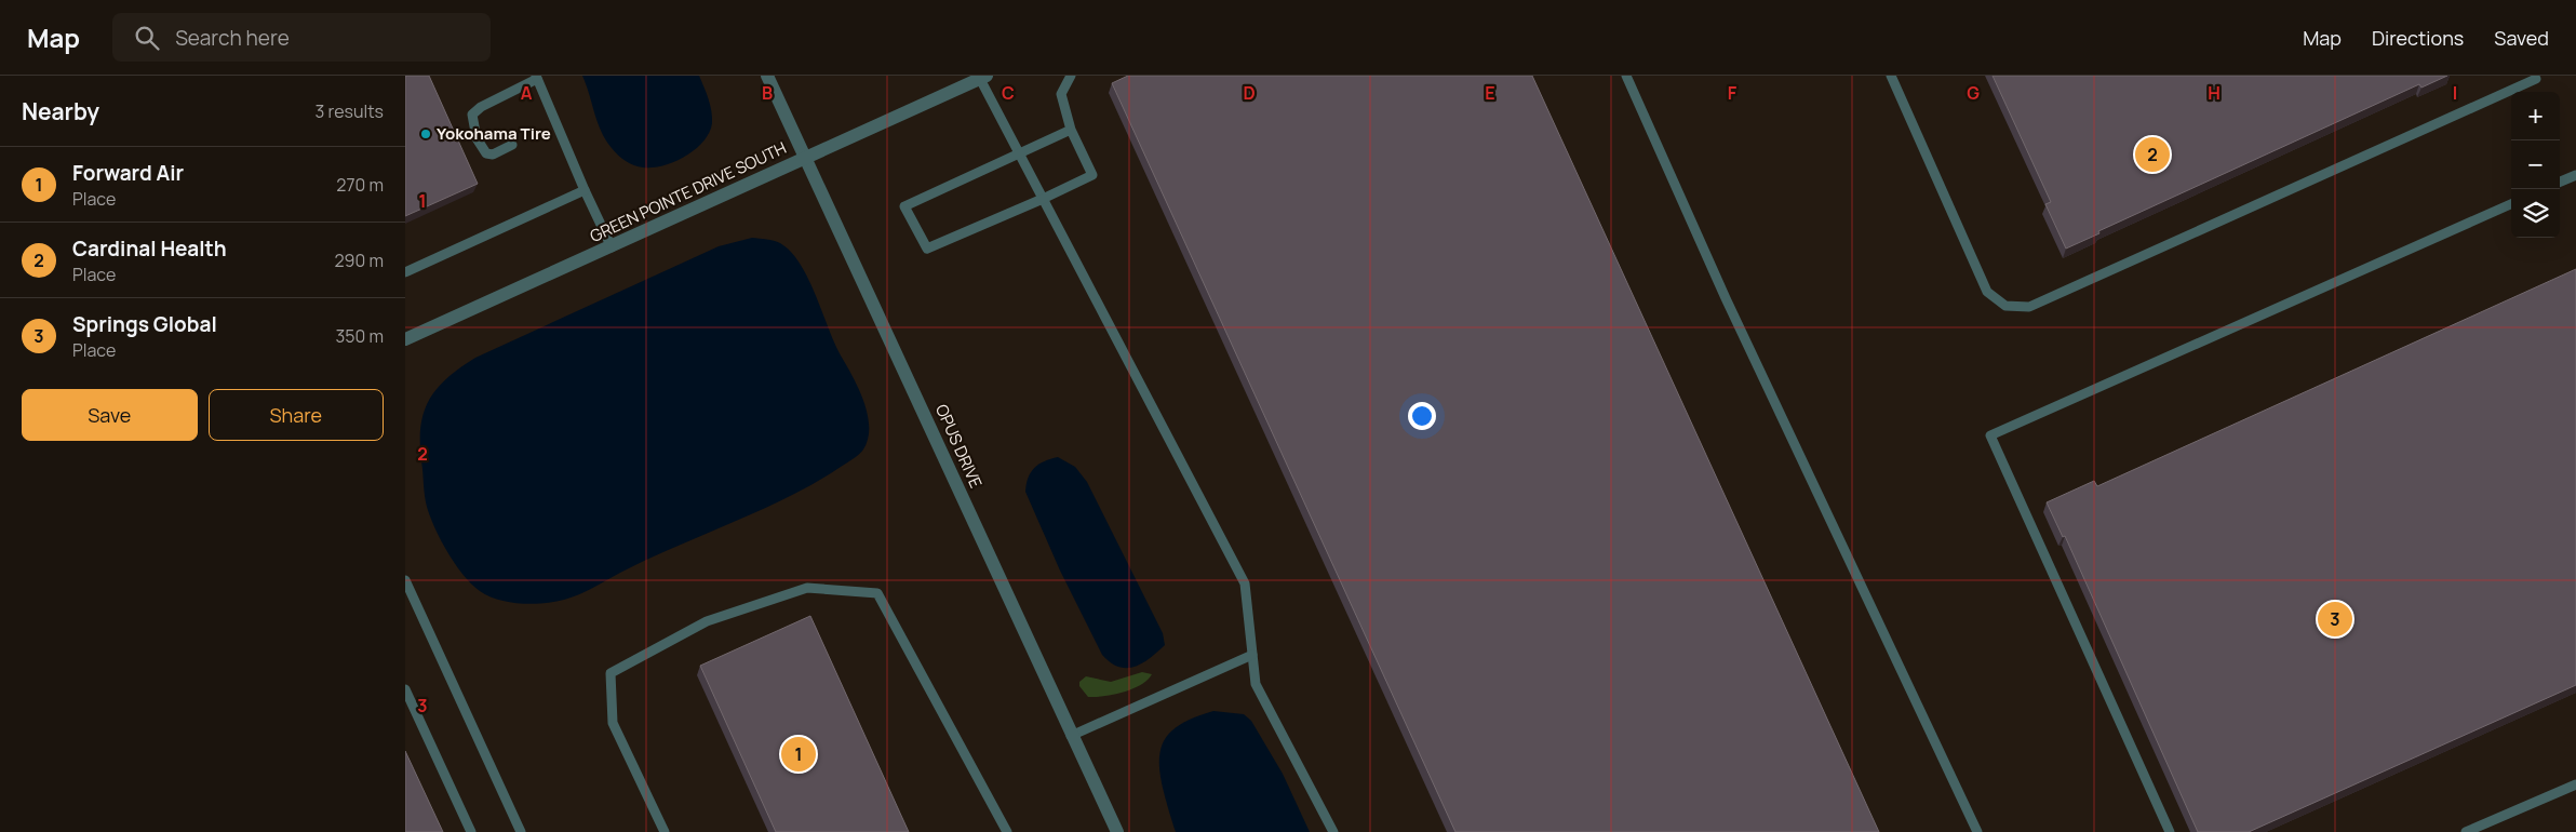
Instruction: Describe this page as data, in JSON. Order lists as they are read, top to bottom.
{
  "streets": {
    "street": ["GREEN POINTE DRIVE SOUTH", "OPUS DRIVE"]
  },
  "crossings": [
    ["GREEN POINTE DRIVE SOUTH", "OPUS DRIVE"]
  ],
  "places": ["Yokohama Tire"],
  "page": {
    "header": "Map",
    "search": "Search here",
    "nav": ["Map", "Directions", "Saved"],
    "heading": ["Nearby", "3 results"],
    "map_buttons": ["+", "−"],
    "pins": ["2", "3", "1"],
    "list": [
      {
        "mark": "1",
        "name": "Forward Air",
        "note": "Place",
        "value": "270 m"
      },
      {
        "mark": "2",
        "name": "Cardinal Health",
        "note": "Place",
        "value": "290 m"
      },
      {
        "mark": "3",
        "name": "Springs Global",
        "note": "Place",
        "value": "350 m"
      }
    ],
    "buttons": ["Save", "Share"]
  },
  "grid": {
    "columns": [
      "A",
      "B",
      "C",
      "D",
      "E",
      "F",
      "G",
      "H",
      "I"
    ],
    "rows": ["1", "2", "3"]
  }
}
